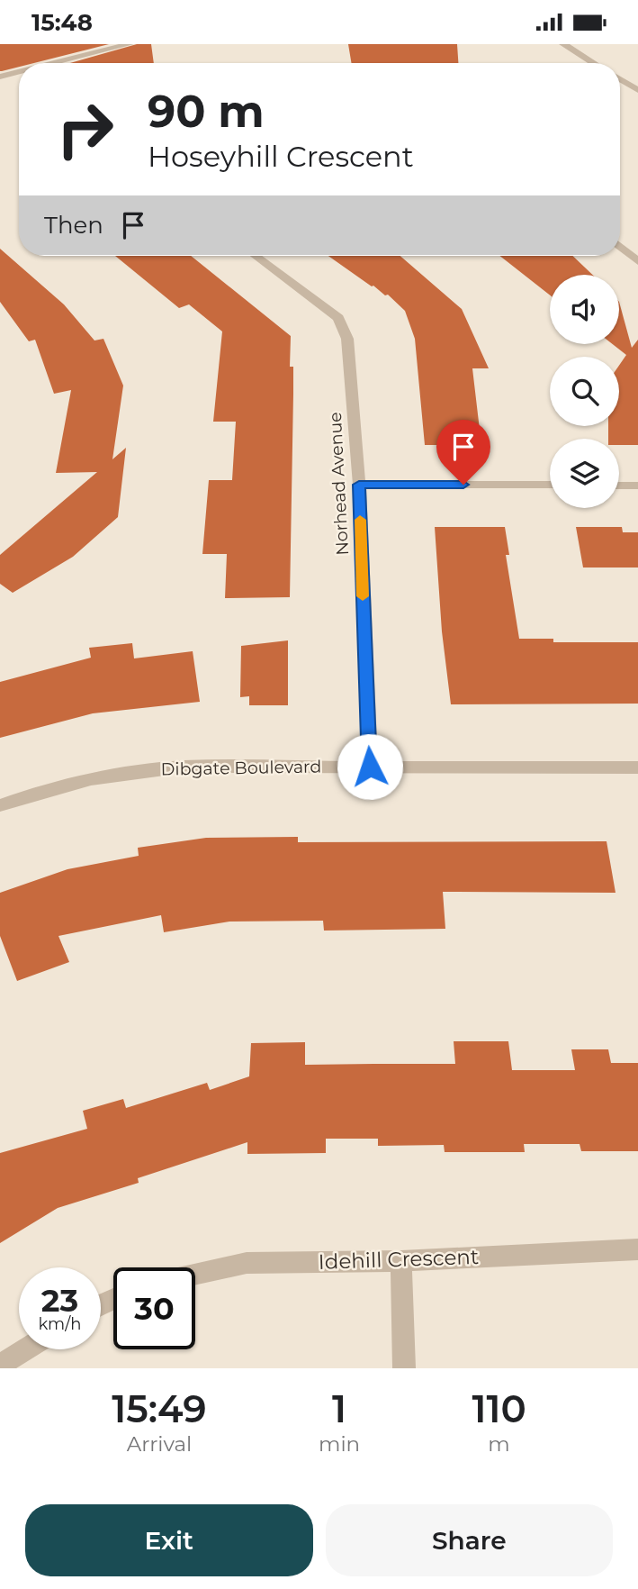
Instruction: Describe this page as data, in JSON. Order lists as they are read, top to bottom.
{
  "streets": {
    "street": ["Norhead Avenue", "Dibgate Boulevard", "Idehill Crescent"]
  },
  "crossings": [
    ["Norhead Avenue", "Dibgate Boulevard"]
  ],
  "page": {
    "status": "15:48",
    "turn": ["90 m", "Hoseyhill Crescent"],
    "then": "Then",
    "speed": "23 km/h",
    "limit": "30",
    "eta": [
      "15:49",
      "Arrival",
      "1",
      "min",
      "110",
      "m"
    ],
    "buttons": ["Exit", "Share"]
  }
}
